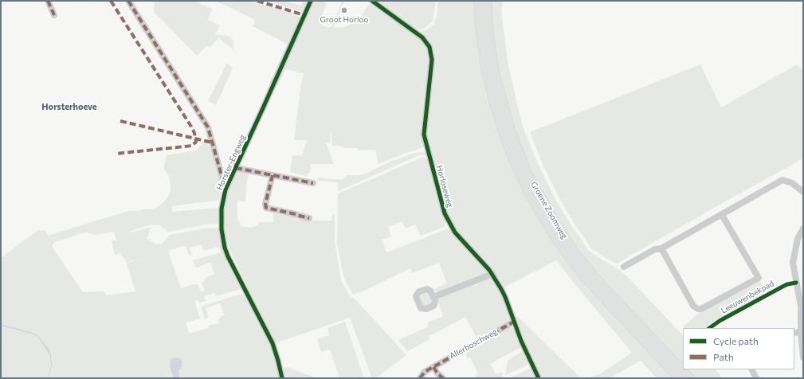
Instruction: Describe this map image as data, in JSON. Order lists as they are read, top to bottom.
{
  "streets": {
    "main road": ["Groene Zoomweg"],
    "street": ["Horster-Engweg", "Horloseweg", "Allerboschweg"],
    "cycle path": ["Leeuwenbekpad"]
  },
  "crossings": [
    ["Horloseweg", "Allerboschweg"]
  ],
  "districts": ["Horsterhoeve"],
  "places": ["Groot Horloo"],
  "legend": ["Cycle path", "Path"]
}
